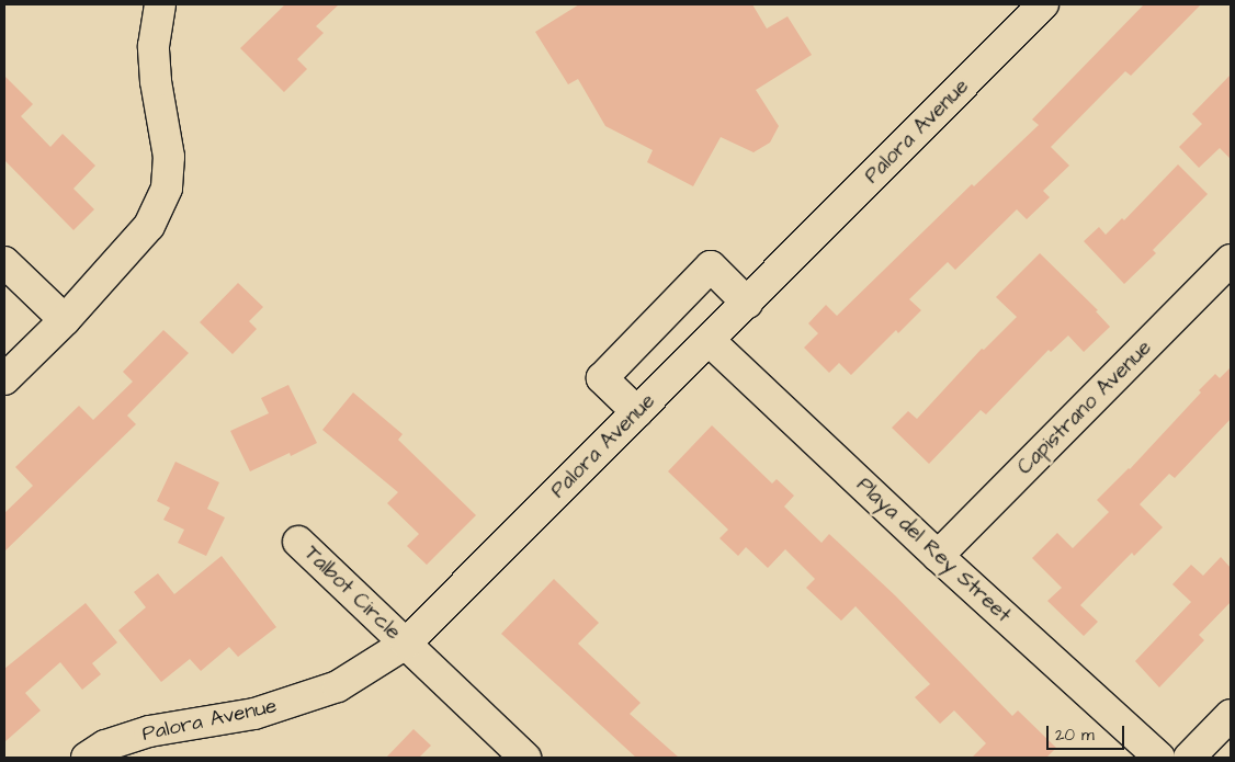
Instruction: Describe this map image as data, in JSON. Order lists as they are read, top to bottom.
{
  "streets": {
    "street": [
      "Palora Avenue",
      "Capistrano Avenue",
      "Playa del Rey Street",
      "Talbot Circle"
    ]
  },
  "crossings": [
    ["Palora Avenue", "Playa del Rey Street"],
    ["Palora Avenue", "Talbot Circle"],
    ["Capistrano Avenue", "Playa del Rey Street"]
  ],
  "scale_bar": "20 m"
}
